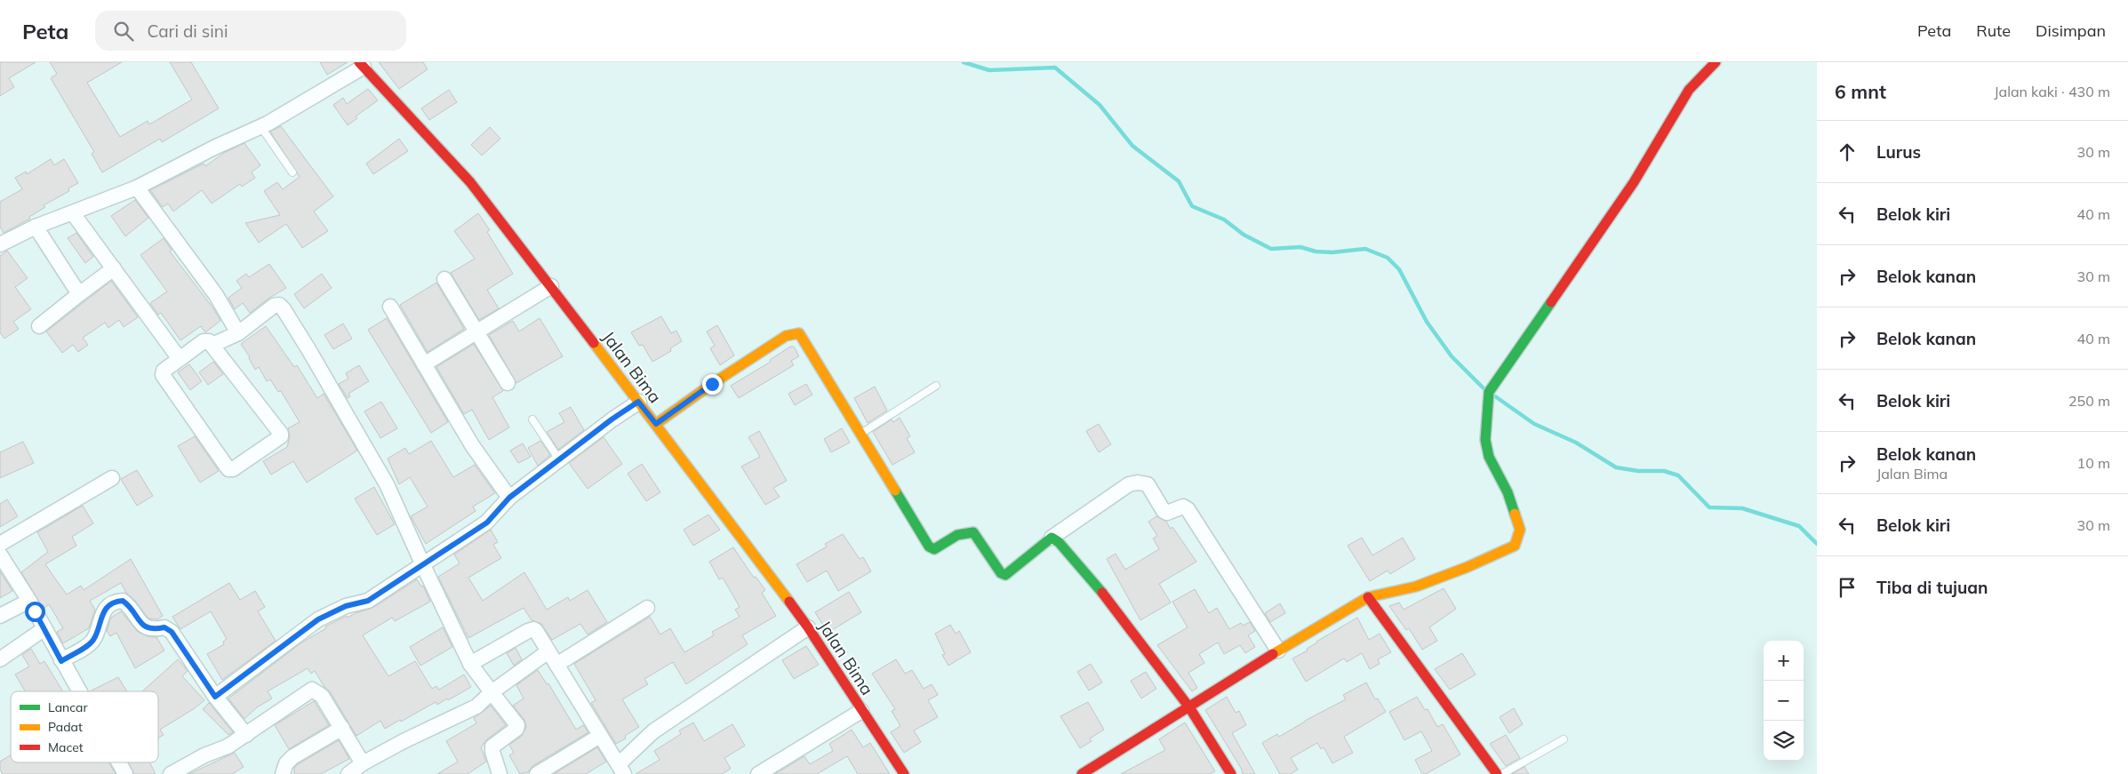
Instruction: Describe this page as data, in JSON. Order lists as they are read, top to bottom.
{
  "streets": {
    "street": ["Jalan Bima"]
  },
  "legend": ["Lancar", "Padat", "Macet"],
  "page": {
    "header": "Peta",
    "search": "Cari di sini",
    "nav": ["Peta", "Rute", "Disimpan"],
    "heading": ["6 mnt", "Jalan kaki · 430 m"],
    "list": [
      ["Lurus", "30 m"],
      ["Belok kiri", "40 m"],
      ["Belok kanan", "30 m"],
      ["Belok kanan", "40 m"],
      ["Belok kiri", "250 m"],
      ["Belok kanan", "Jalan Bima", "10 m"],
      ["Belok kiri", "30 m"],
      "Tiba di tujuan"
    ],
    "map_buttons": ["+", "−"]
  }
}
